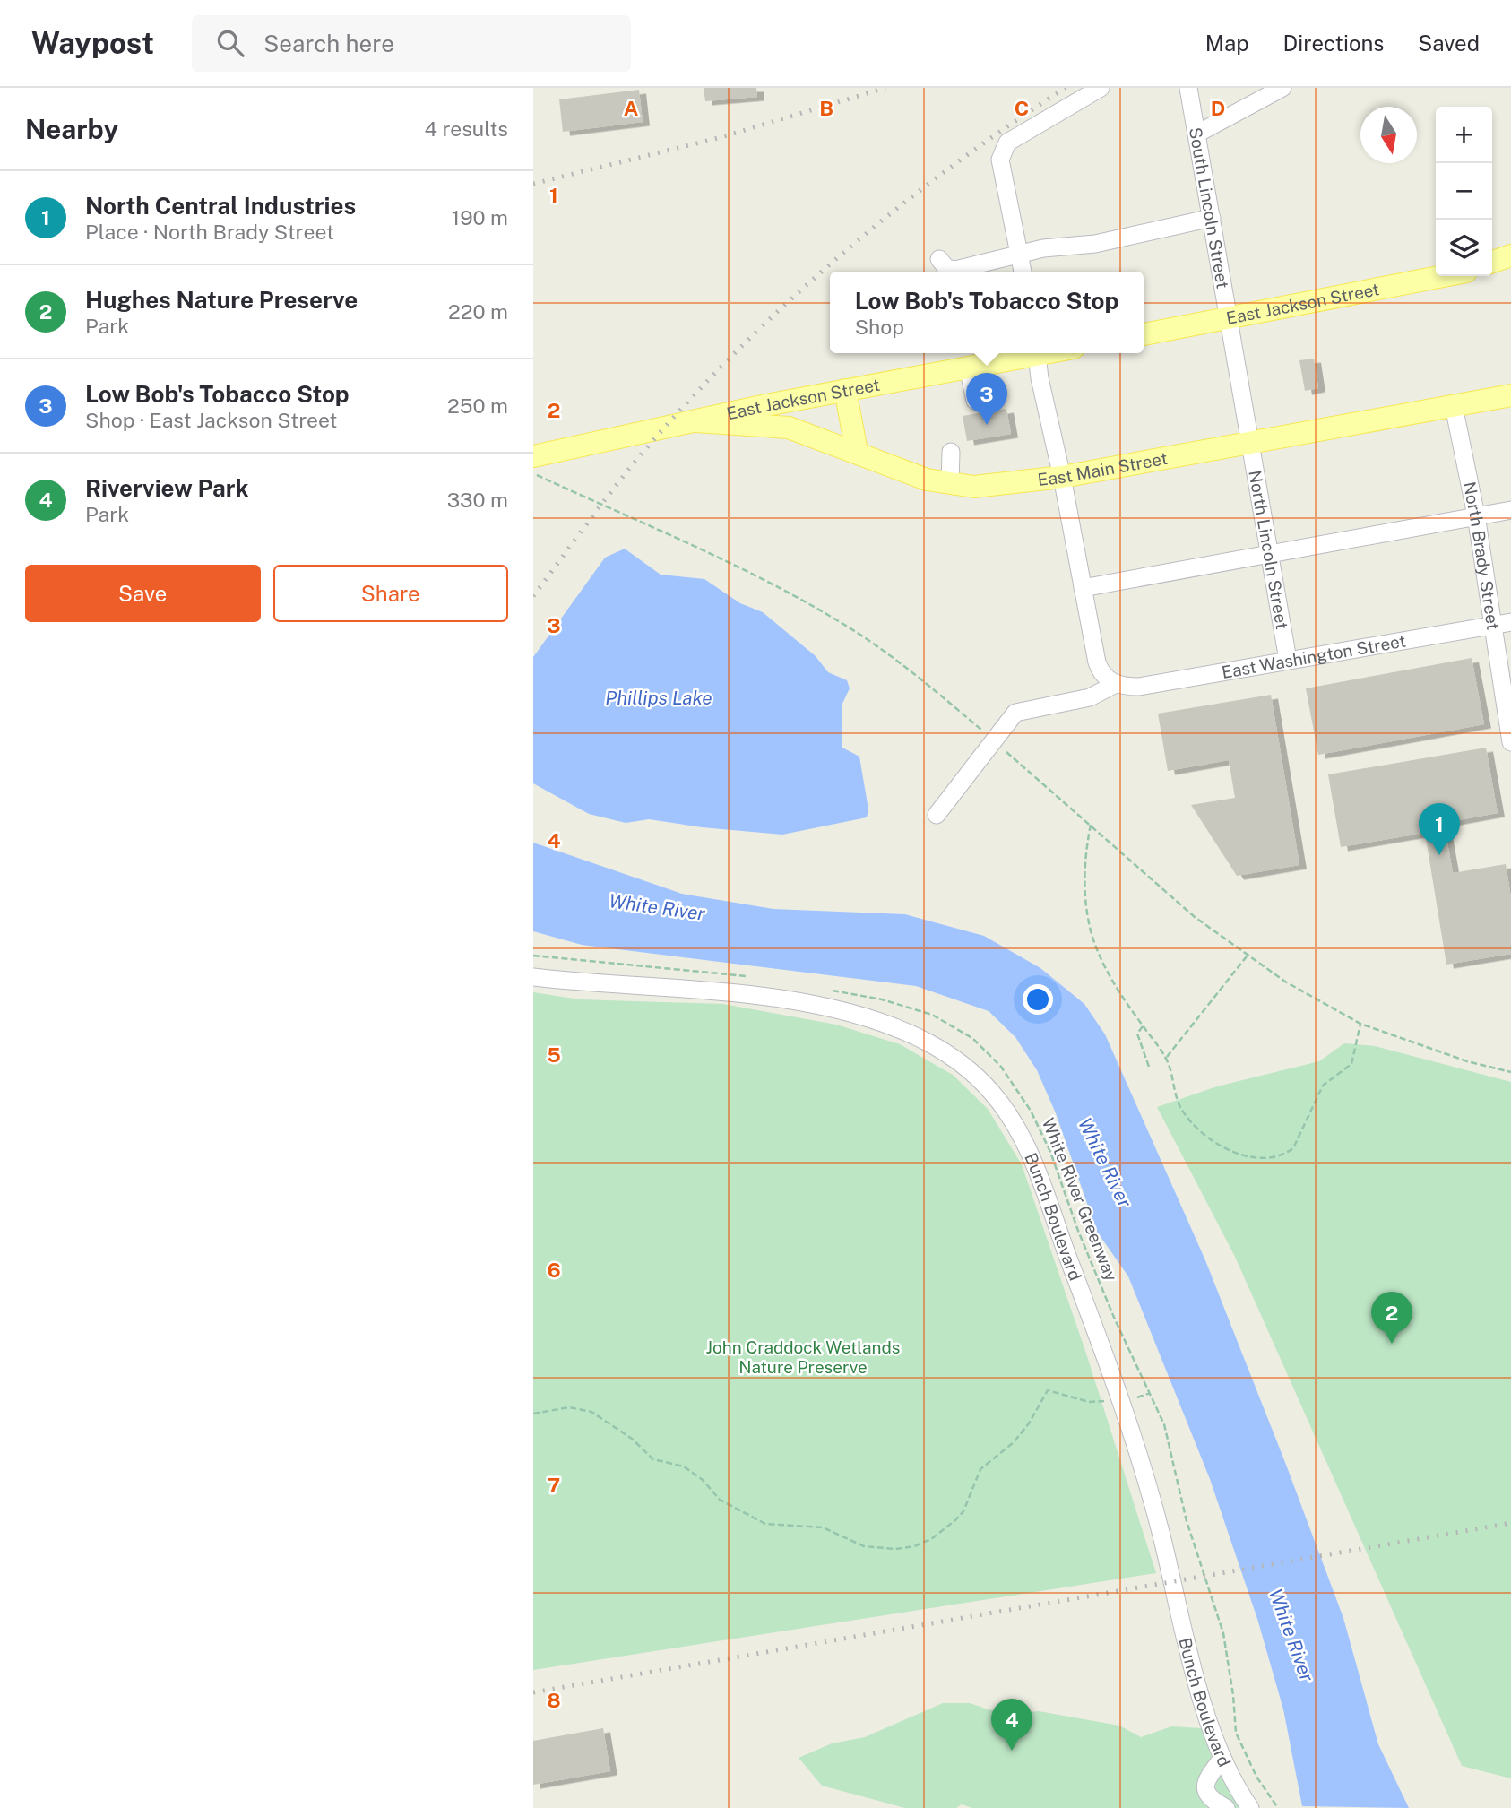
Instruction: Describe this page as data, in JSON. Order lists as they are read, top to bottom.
{
  "streets": {
    "main road": ["East Jackson Street", "East Main Street"],
    "street": [
      "South Lincoln Street",
      "North Lincoln Street",
      "North Brady Street",
      "East Washington Street",
      "Bunch Boulevard"
    ],
    "path": ["White River Greenway"]
  },
  "crossings": [
    ["South Lincoln Street", "East Jackson Street"],
    ["South Lincoln Street", "East Main Street"],
    ["South Lincoln Street", "North Lincoln Street"],
    ["East Jackson Street", "East Main Street"],
    ["East Main Street", "North Lincoln Street"],
    ["East Main Street", "North Brady Street"],
    ["North Lincoln Street", "East Washington Street"],
    ["North Brady Street", "East Washington Street"]
  ],
  "water": ["Phillips Lake", "White River"],
  "parks": ["John Craddock Wetlands Nature Preserve"],
  "north": "bottom",
  "page": {
    "header": "Waypost",
    "search": "Search here",
    "nav": ["Map", "Directions", "Saved"],
    "heading": ["Nearby", "4 results"],
    "map_buttons": ["+", "−"],
    "list": [
      {
        "mark": "1",
        "name": "North Central Industries",
        "note": "Place · North Brady Street",
        "value": "190 m"
      },
      {
        "mark": "2",
        "name": "Hughes Nature Preserve",
        "note": "Park",
        "value": "220 m"
      },
      {
        "mark": "3",
        "name": "Low Bob's Tobacco Stop",
        "note": "Shop · East Jackson Street",
        "value": "250 m"
      },
      {
        "mark": "4",
        "name": "Riverview Park",
        "note": "Park",
        "value": "330 m"
      }
    ],
    "popup": ["Low Bob's Tobacco Stop", "Shop"],
    "pins": [
      "3",
      "1",
      "2",
      "4"
    ],
    "buttons": ["Save", "Share"]
  },
  "grid": {
    "columns": [
      "A",
      "B",
      "C",
      "D"
    ],
    "rows": [
      "1",
      "2",
      "3",
      "4",
      "5",
      "6",
      "7",
      "8"
    ]
  }
}
